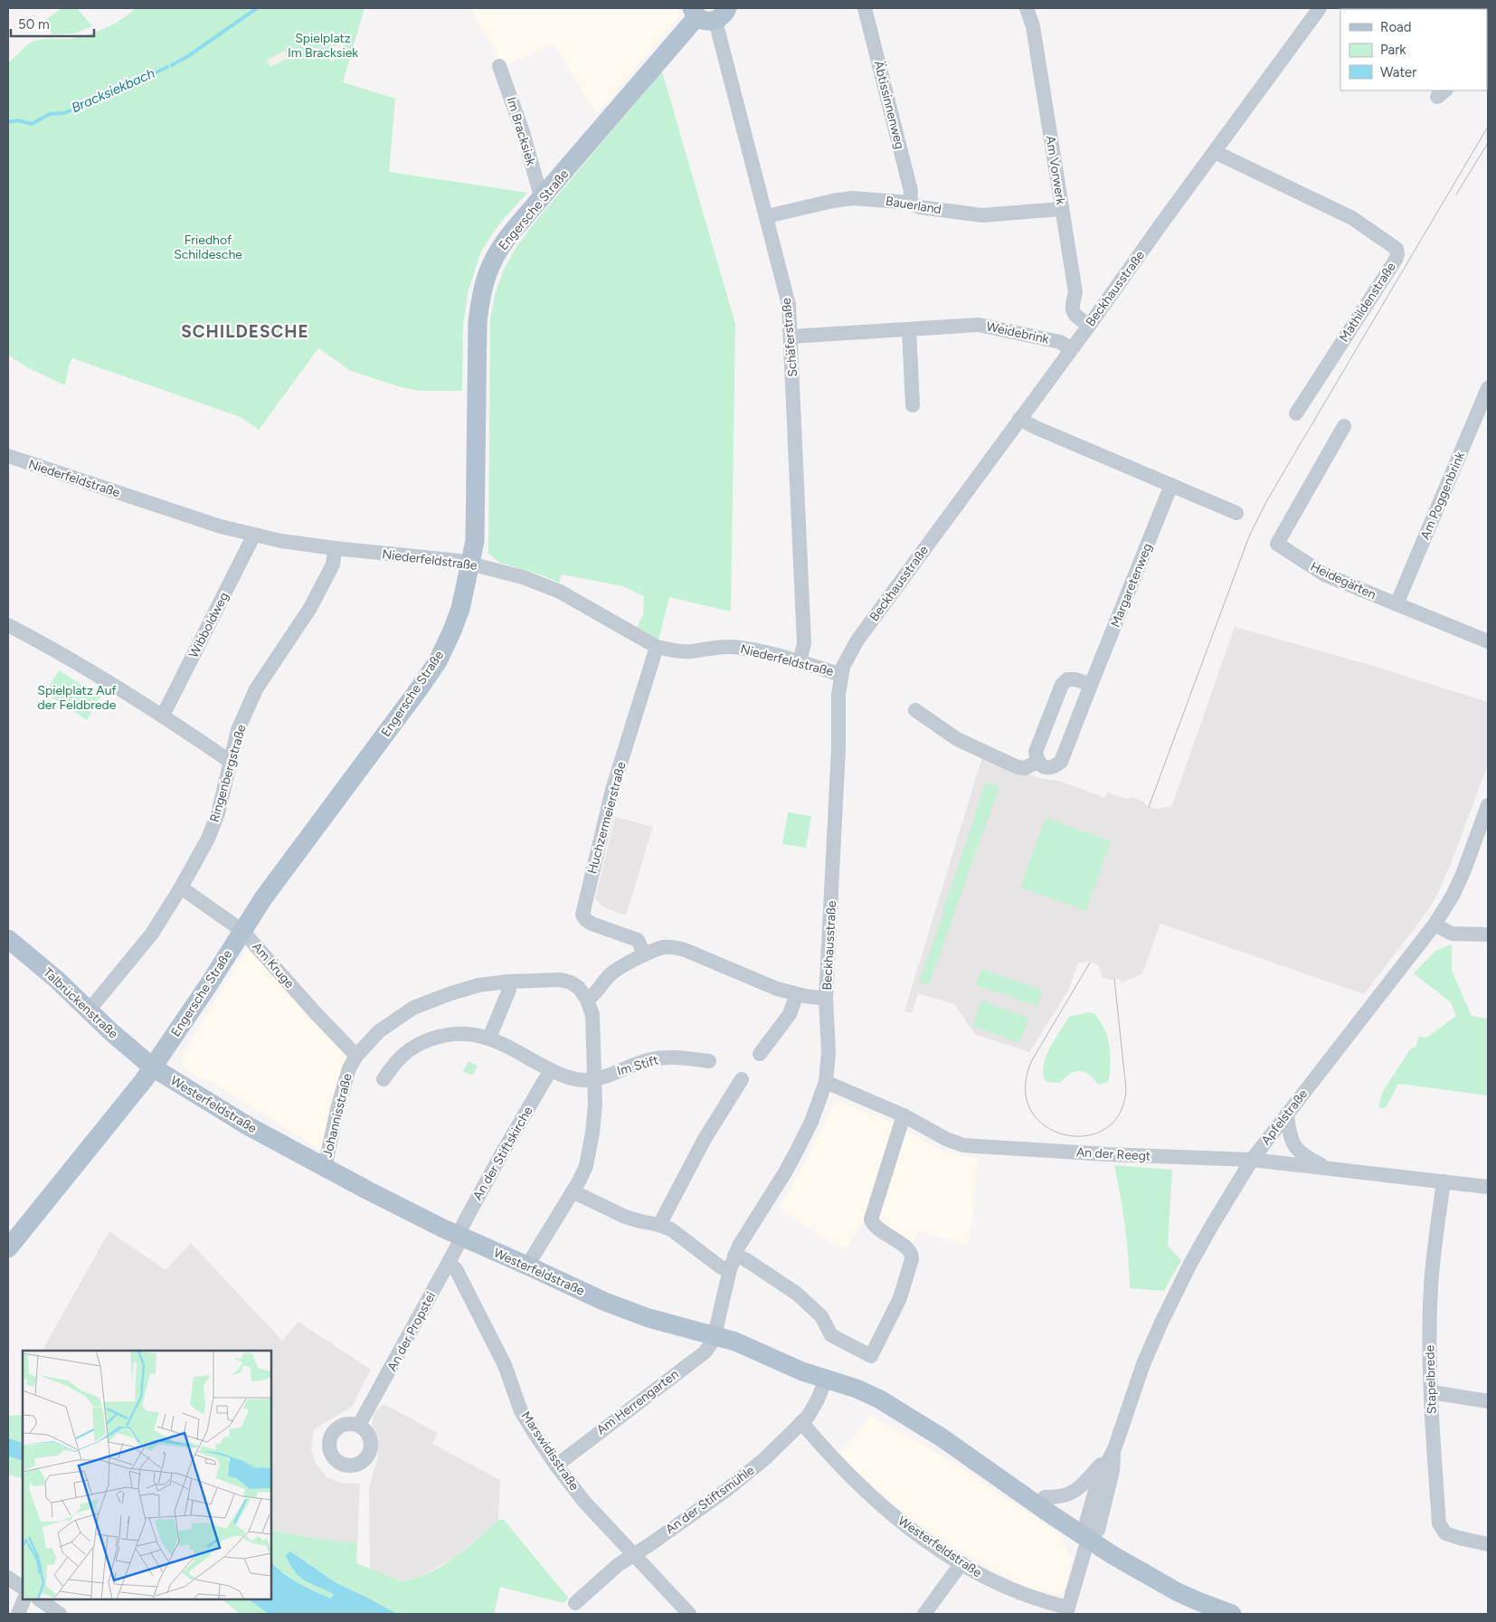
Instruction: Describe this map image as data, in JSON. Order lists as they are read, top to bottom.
{
  "streets": {
    "main road": ["Engersche Straße", "Talbrückenstraße", "Westerfeldstraße"],
    "street": [
      "Äbtissinnenweg",
      "Im Bracksiek",
      "Am Vorwerk",
      "Bauerland",
      "Beckhausstraße",
      "Mathildenstraße",
      "Weidebrink",
      "Schäferstraße",
      "Niederfeldstraße",
      "Am Poggenbrink",
      "Heidegärten",
      "Margaretenweg",
      "Wibboldweg",
      "Ringenbergstraße",
      "Huchzermeierstraße",
      "Am Kruge",
      "Im Stift",
      "Johannisstraße",
      "Apfelstraße",
      "An der Stiftskirche",
      "An der Reegt",
      "An der Propstei",
      "Stapelbrede",
      "Am Herrengarten",
      "Marswidisstraße",
      "An der Stiftsmühle"
    ]
  },
  "crossings": [
    ["Äbtissinnenweg", "Bauerland"],
    ["Im Bracksiek", "Engersche Straße"],
    ["Am Vorwerk", "Bauerland"],
    ["Am Vorwerk", "Beckhausstraße"],
    ["Bauerland", "Schäferstraße"],
    ["Engersche Straße", "Schäferstraße"],
    ["Engersche Straße", "Niederfeldstraße"],
    ["Engersche Straße", "Am Kruge"],
    ["Engersche Straße", "Talbrückenstraße"],
    ["Engersche Straße", "Westerfeldstraße"],
    ["Beckhausstraße", "Mathildenstraße"],
    ["Beckhausstraße", "Weidebrink"],
    ["Beckhausstraße", "Niederfeldstraße"],
    ["Beckhausstraße", "Westerfeldstraße"],
    ["Beckhausstraße", "An der Reegt"],
    ["Beckhausstraße", "Am Herrengarten"],
    ["Weidebrink", "Schäferstraße"],
    ["Schäferstraße", "Niederfeldstraße"],
    ["Niederfeldstraße", "Wibboldweg"],
    ["Niederfeldstraße", "Ringenbergstraße"],
    ["Niederfeldstraße", "Huchzermeierstraße"],
    ["Am Poggenbrink", "Heidegärten"],
    ["Ringenbergstraße", "Am Kruge"],
    ["Ringenbergstraße", "Talbrückenstraße"],
    ["Am Kruge", "Johannisstraße"],
    ["Talbrückenstraße", "Westerfeldstraße"],
    ["Im Stift", "Johannisstraße"],
    ["Westerfeldstraße", "Johannisstraße"],
    ["Westerfeldstraße", "Apfelstraße"],
    ["Westerfeldstraße", "An der Stiftskirche"],
    ["Westerfeldstraße", "An der Propstei"],
    ["Westerfeldstraße", "Am Herrengarten"],
    ["Westerfeldstraße", "An der Stiftsmühle"],
    ["Apfelstraße", "An der Reegt"],
    ["An der Stiftskirche", "An der Propstei"],
    ["An der Reegt", "Stapelbrede"],
    ["An der Propstei", "Marswidisstraße"],
    ["Am Herrengarten", "Marswidisstraße"],
    ["Marswidisstraße", "An der Stiftsmühle"]
  ],
  "districts": ["SCHILDESCHE"],
  "water": ["Bracksiekbach"],
  "parks": ["Spielplatz Im Bracksiek", "Friedhof Schildesche", "Spielplatz Auf der Feldbrede"],
  "legend": ["Road", "Park", "Water"],
  "scale_bar": "50 m"
}
